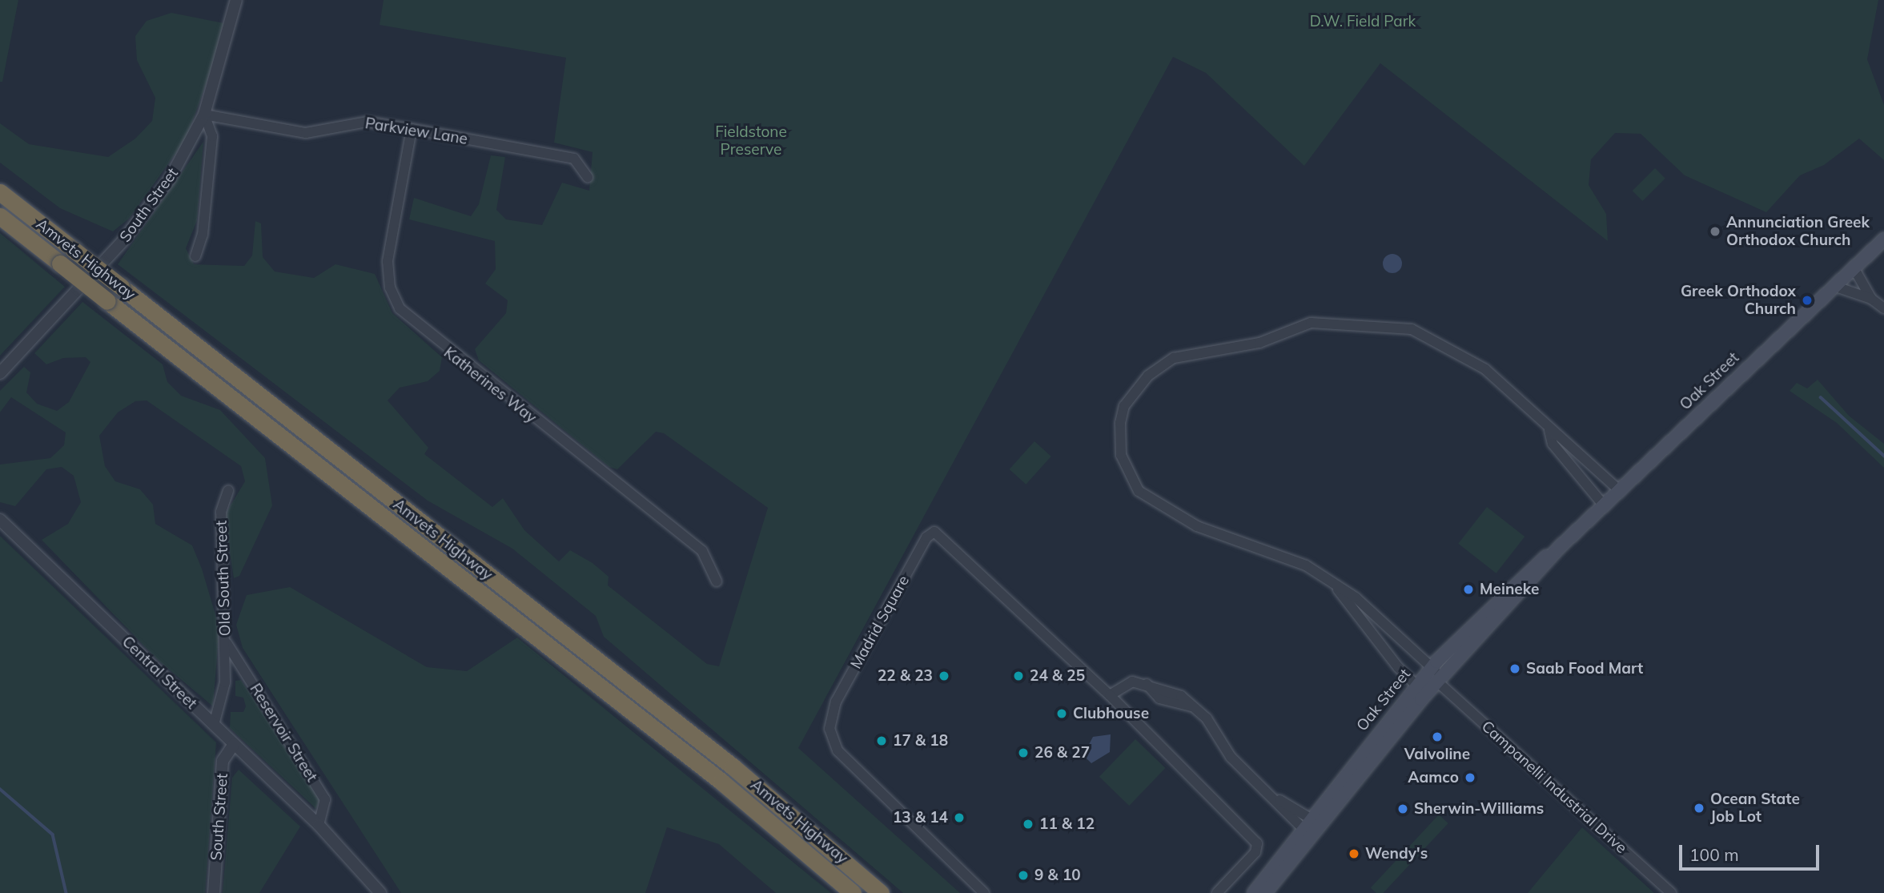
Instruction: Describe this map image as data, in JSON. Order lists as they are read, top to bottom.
{
  "streets": {
    "highway": ["Amvets Highway"],
    "main road": ["Oak Street"],
    "street": [
      "Parkview Lane",
      "South Street",
      "Katherines Way",
      "Old South Street",
      "Madrid Square",
      "Central Street",
      "Reservoir Street",
      "Campanelli Industrial Drive"
    ]
  },
  "crossings": [
    ["Parkview Lane", "South Street"],
    ["Parkview Lane", "Katherines Way"],
    ["South Street", "Central Street"],
    ["Oak Street", "Campanelli Industrial Drive"],
    ["Old South Street", "Reservoir Street"],
    ["Central Street", "Reservoir Street"]
  ],
  "parks": ["D.W. Field Park", "Fieldstone Preserve"],
  "places": [
    "Annunciation Greek Orthodox Church",
    "Greek Orthodox Church",
    "Meineke",
    "Saab Food Mart",
    "22 & 23",
    "24 & 25",
    "Clubhouse",
    "Valvoline",
    "17 & 18",
    "26 & 27",
    "Aamco",
    "Ocean State Job Lot",
    "Sherwin-Williams",
    "13 & 14",
    "11 & 12",
    "Wendy's",
    "9 & 10"
  ],
  "scale_bar": "100 m"
}
